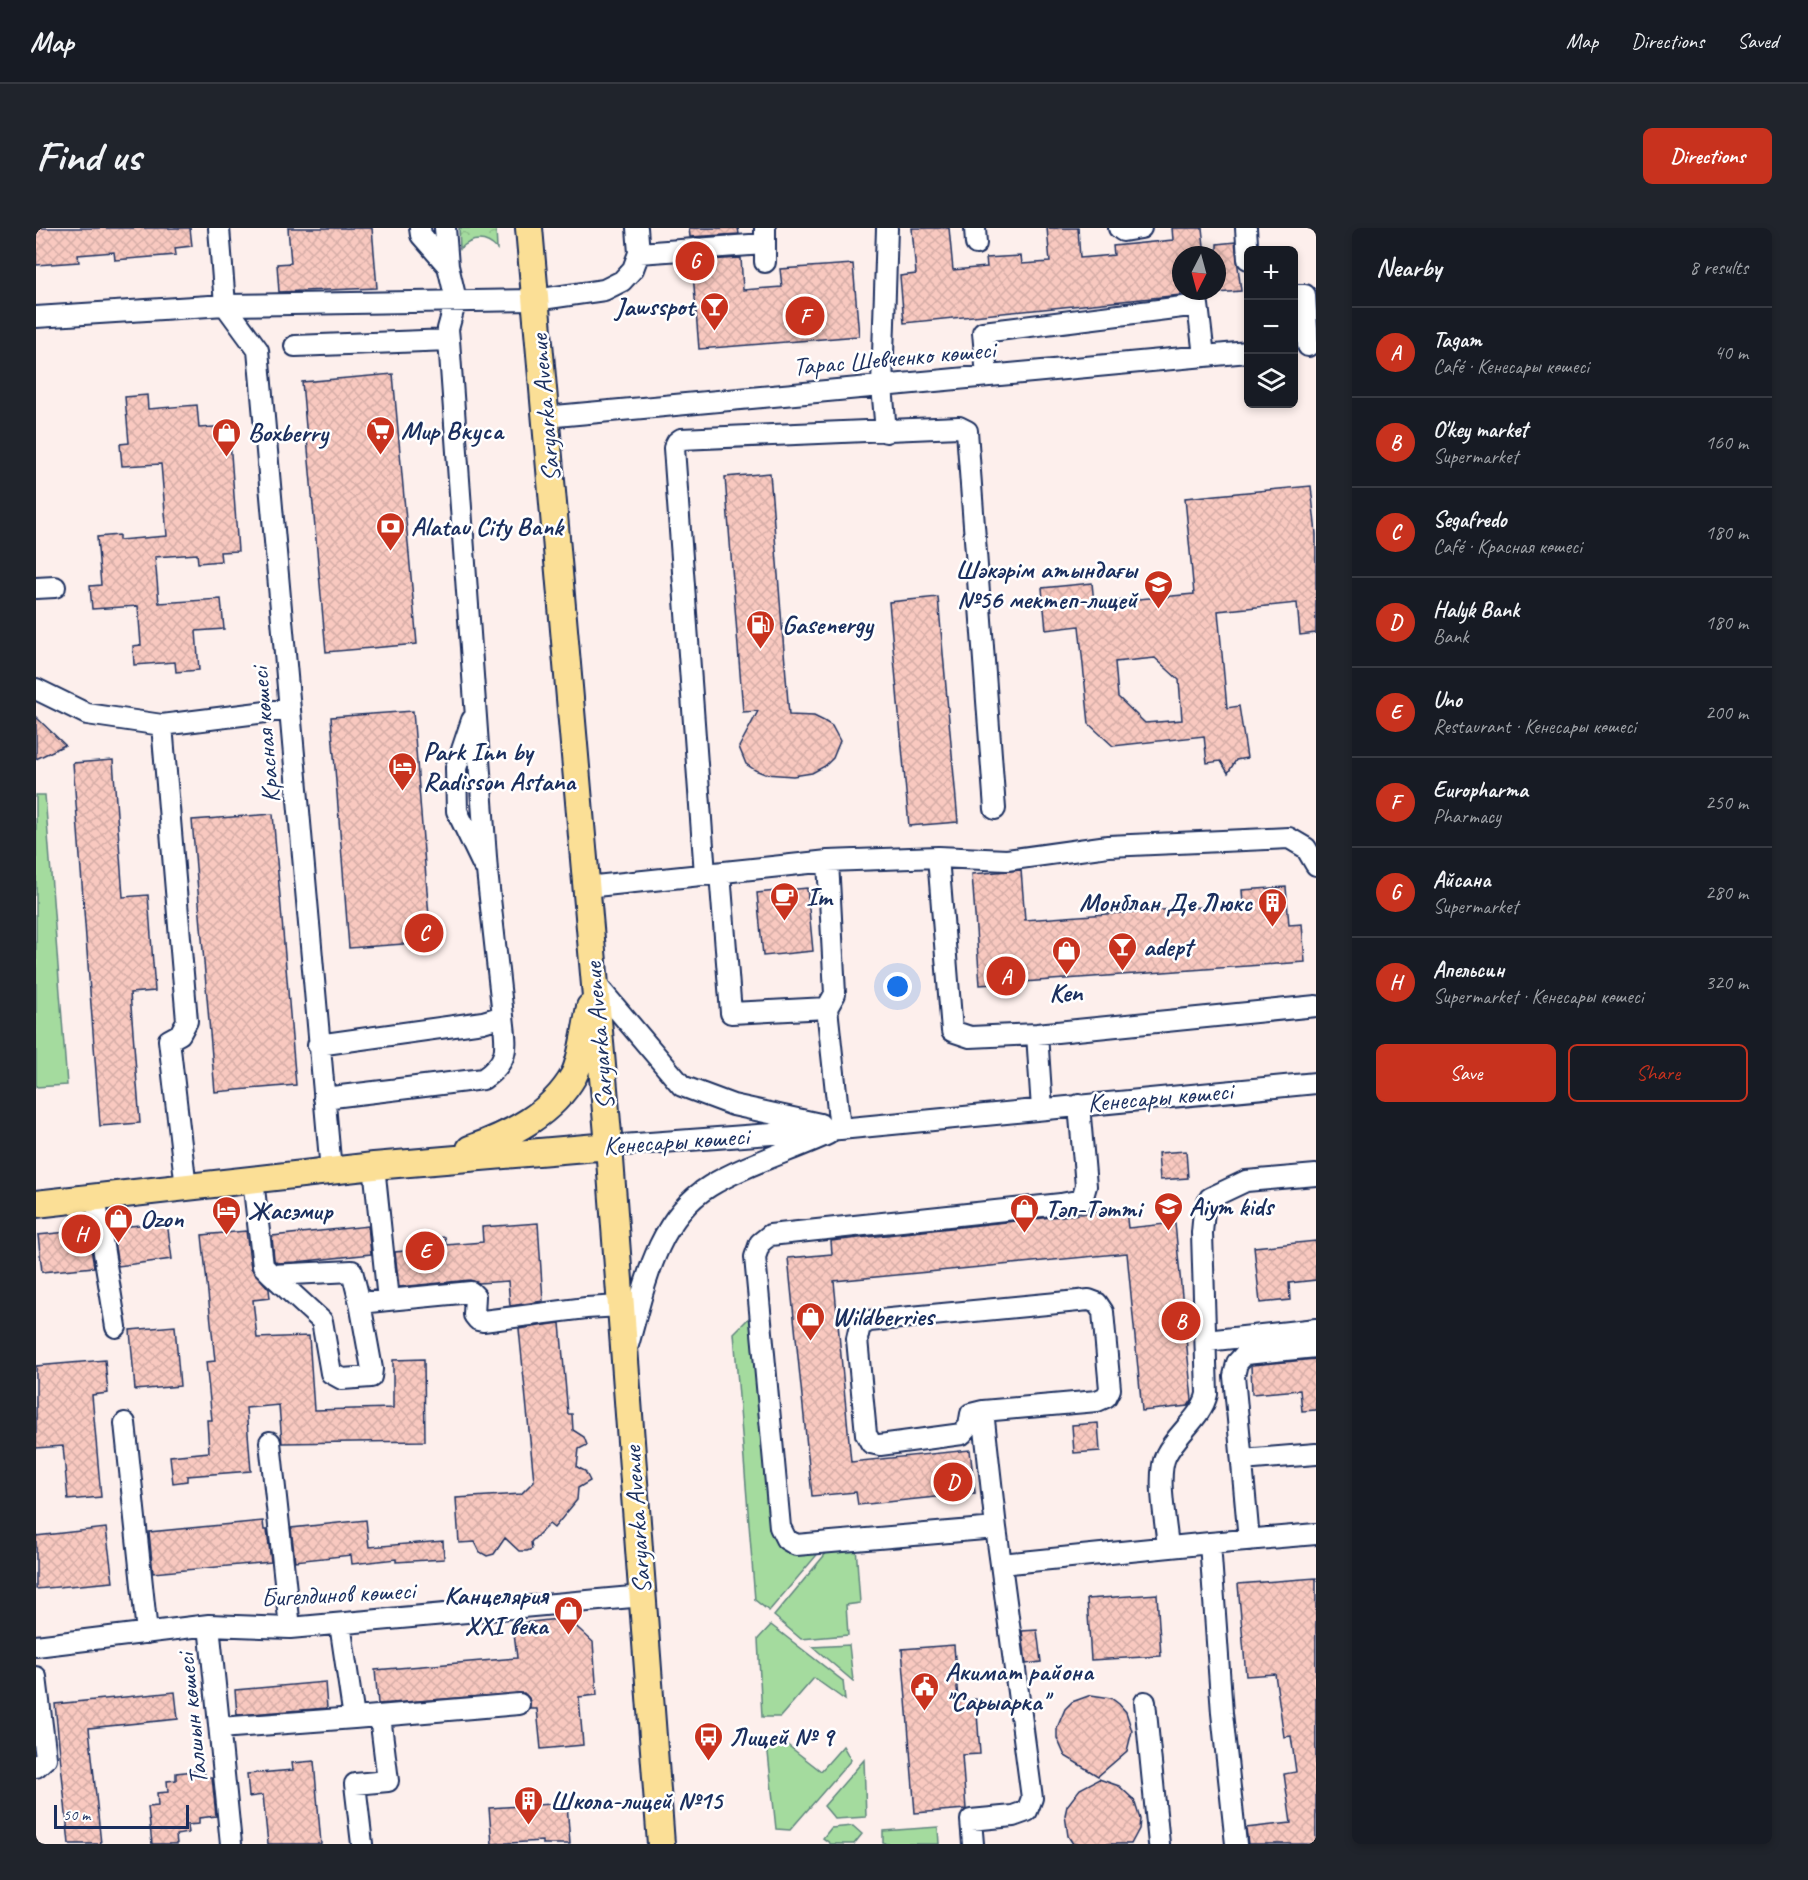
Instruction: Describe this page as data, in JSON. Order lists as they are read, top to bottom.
{
  "streets": {
    "main road": ["Saryarka Avenue", "Кенесары көшесі"],
    "street": [
      "Тарас Шевченко көшесі",
      "Красная көшесі",
      "Бигелдинов көшесі",
      "Талшын көшесі"
    ]
  },
  "crossings": [
    ["Тарас Шевченко көшесі", "Saryarka Avenue"],
    ["Saryarka Avenue", "Кенесары көшесі"],
    ["Saryarka Avenue", "Бигелдинов көшесі"],
    ["Красная көшесі", "Кенесары көшесі"],
    ["Бигелдинов көшесі", "Талшын көшесі"]
  ],
  "places": {
    "bar": ["Jawsspot", "adept"],
    "supermarket": ["Мир Вкуса"],
    "shop": [
      "Boxberry",
      "Ken",
      "Тәп-Тәтті",
      "Ozon",
      "Wildberries",
      "Канцелярия XXI века"
    ],
    "bank": ["Alatau City Bank"],
    "school or university": ["Шәкәрім атындағы №56 мектеп-лицей", "Aiym kids"],
    "fuel station": ["Gasenergy"],
    "hotel": ["Park Inn by Radisson Astana", "Жасэмир"],
    "cafe": ["Im"],
    "building": ["Монблан Де Люкс", "Школа-лицей №15"],
    "public building": ["Акимат района \"Сарыарка\""],
    "bus stop": ["Лицей № 9"]
  },
  "scale_bar": "50 m",
  "north": "bottom",
  "page": {
    "header": "Map",
    "nav": ["Map", "Directions", "Saved"],
    "buttons": [
      "Directions",
      ["Save", "Share"]
    ],
    "title": "Find us",
    "heading": ["Nearby", "8 results"],
    "pins": [
      "G",
      "F",
      "C",
      "A",
      "H",
      "E",
      "B",
      "D"
    ],
    "map_buttons": ["+", "−"],
    "list": [
      {
        "mark": "A",
        "name": "Tagam",
        "note": "Café · Кенесары көшесі",
        "value": "40 m"
      },
      {
        "mark": "B",
        "name": "O'key market",
        "note": "Supermarket",
        "value": "160 m"
      },
      {
        "mark": "C",
        "name": "Segafredo",
        "note": "Café · Красная көшесі",
        "value": "180 m"
      },
      {
        "mark": "D",
        "name": "Halyk Bank",
        "note": "Bank",
        "value": "180 m"
      },
      {
        "mark": "E",
        "name": "Uno",
        "note": "Restaurant · Кенесары көшесі",
        "value": "200 m"
      },
      {
        "mark": "F",
        "name": "Europharma",
        "note": "Pharmacy",
        "value": "250 m"
      },
      {
        "mark": "G",
        "name": "Айсана",
        "note": "Supermarket",
        "value": "280 m"
      },
      {
        "mark": "H",
        "name": "Апельсин",
        "note": "Supermarket · Кенесары көшесі",
        "value": "320 m"
      }
    ],
    "scale": "50 m"
  }
}
